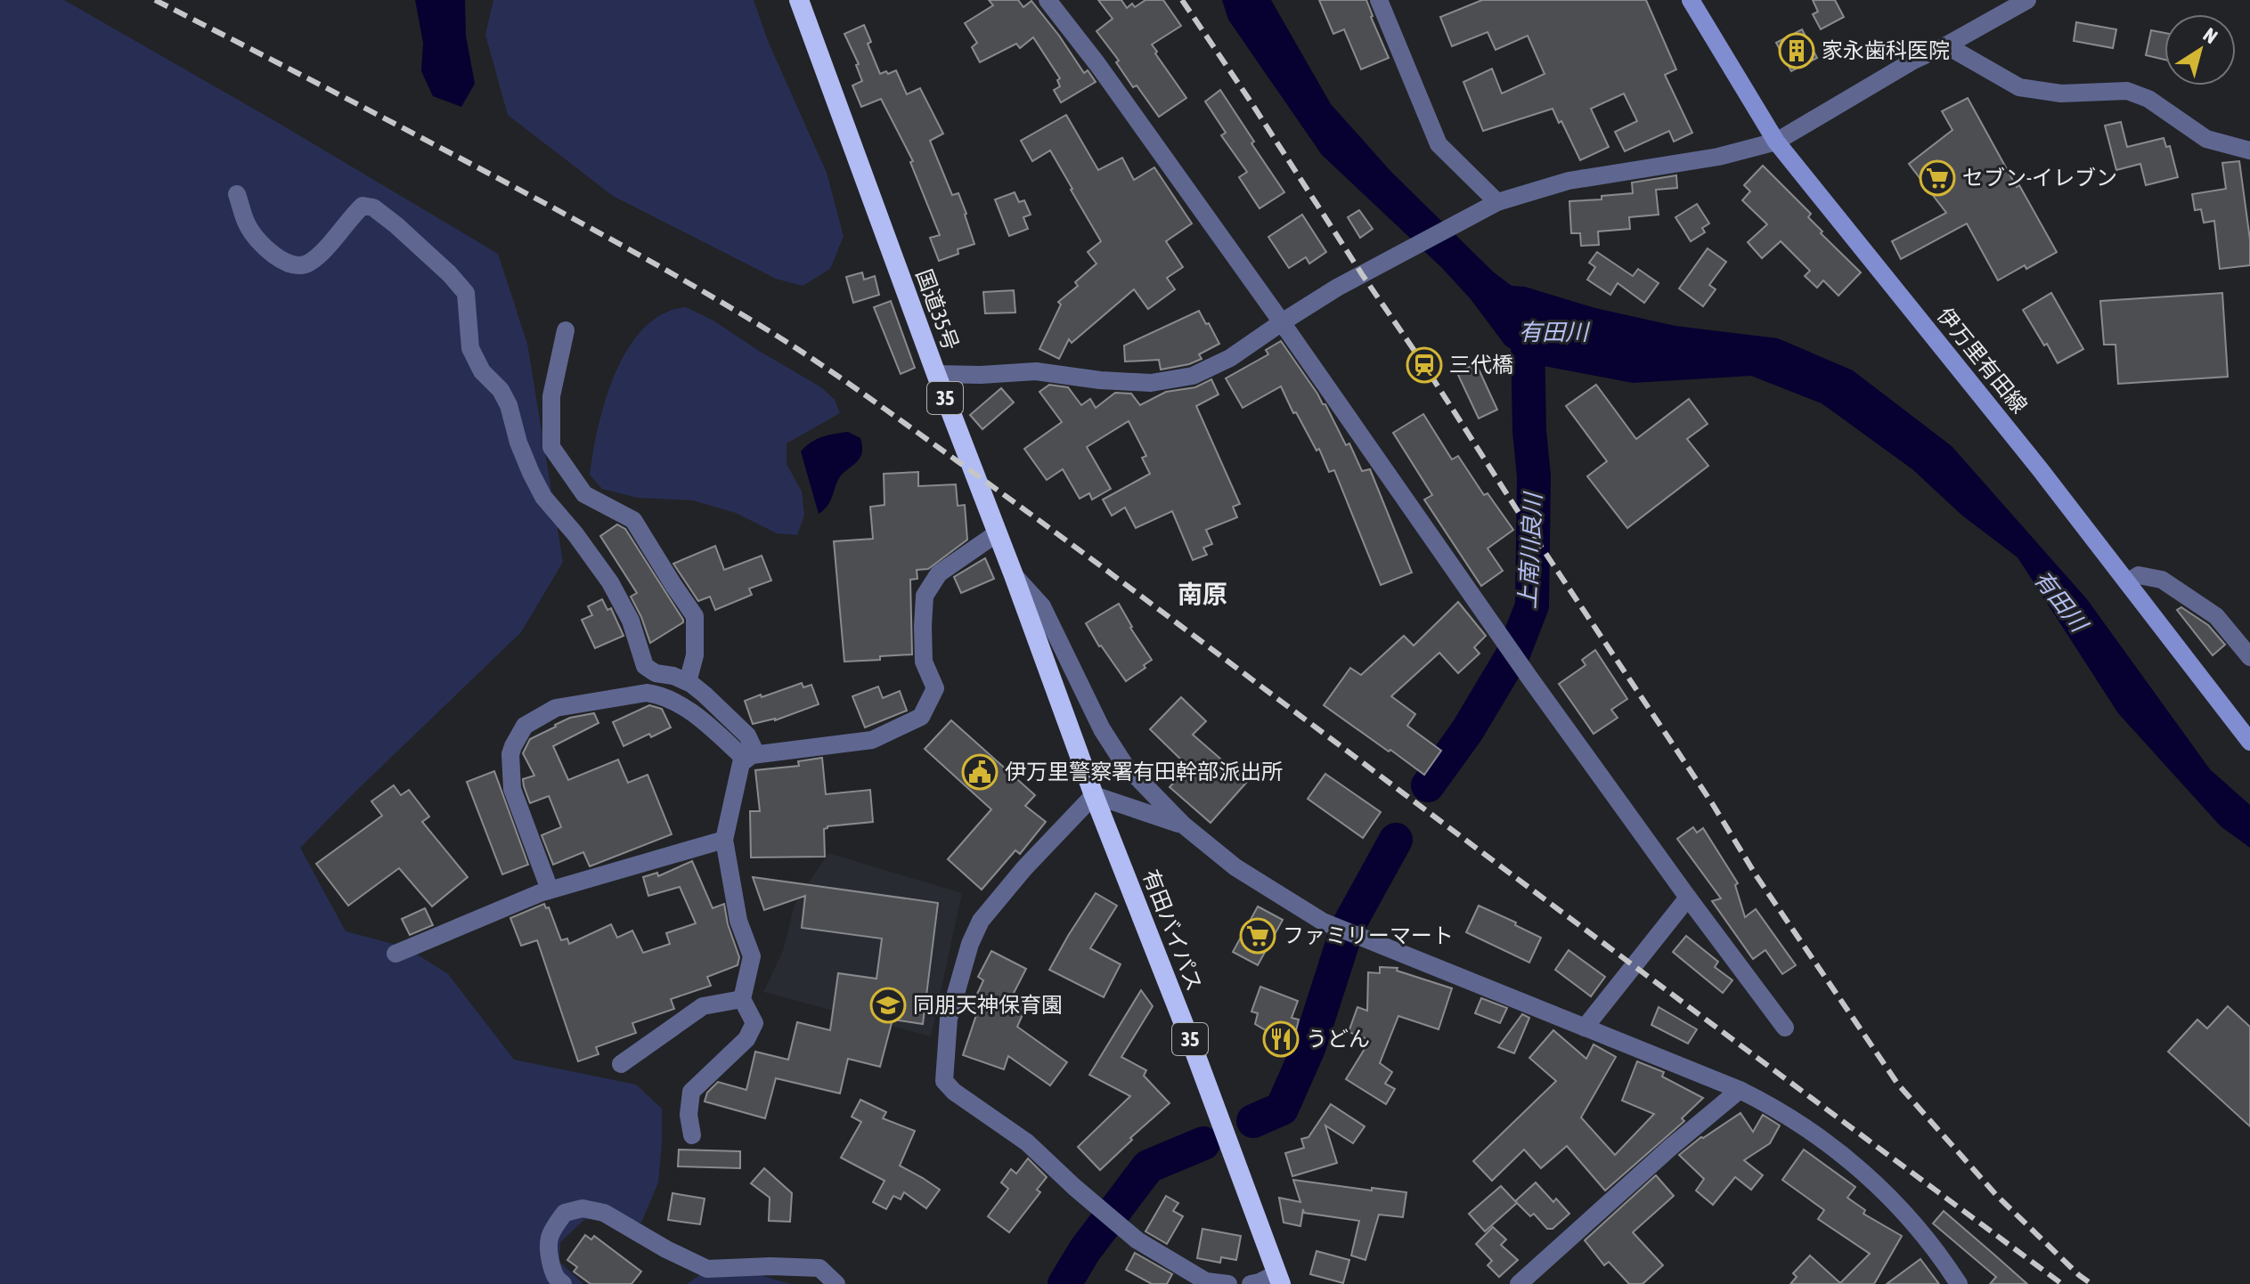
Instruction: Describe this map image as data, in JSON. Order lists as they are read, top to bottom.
{
  "streets": {
    "highway": ["国道35号", "35", "有田バイパス"],
    "main road": ["伊万里有田線"]
  },
  "crossings": [
    ["国道35号", "有田バイパス"]
  ],
  "districts": ["南原"],
  "water": ["有田川", "上南川良川"],
  "places": {
    "building": ["家永歯科医院"],
    "supermarket": ["セブン-イレブン", "ファミリーマート"],
    "station": ["三代橋"],
    "public building": ["伊万里警察署有田幹部派出所"],
    "school or university": ["同朋天神保育園"],
    "restaurant": ["うどん"]
  },
  "north": "top right"
}
